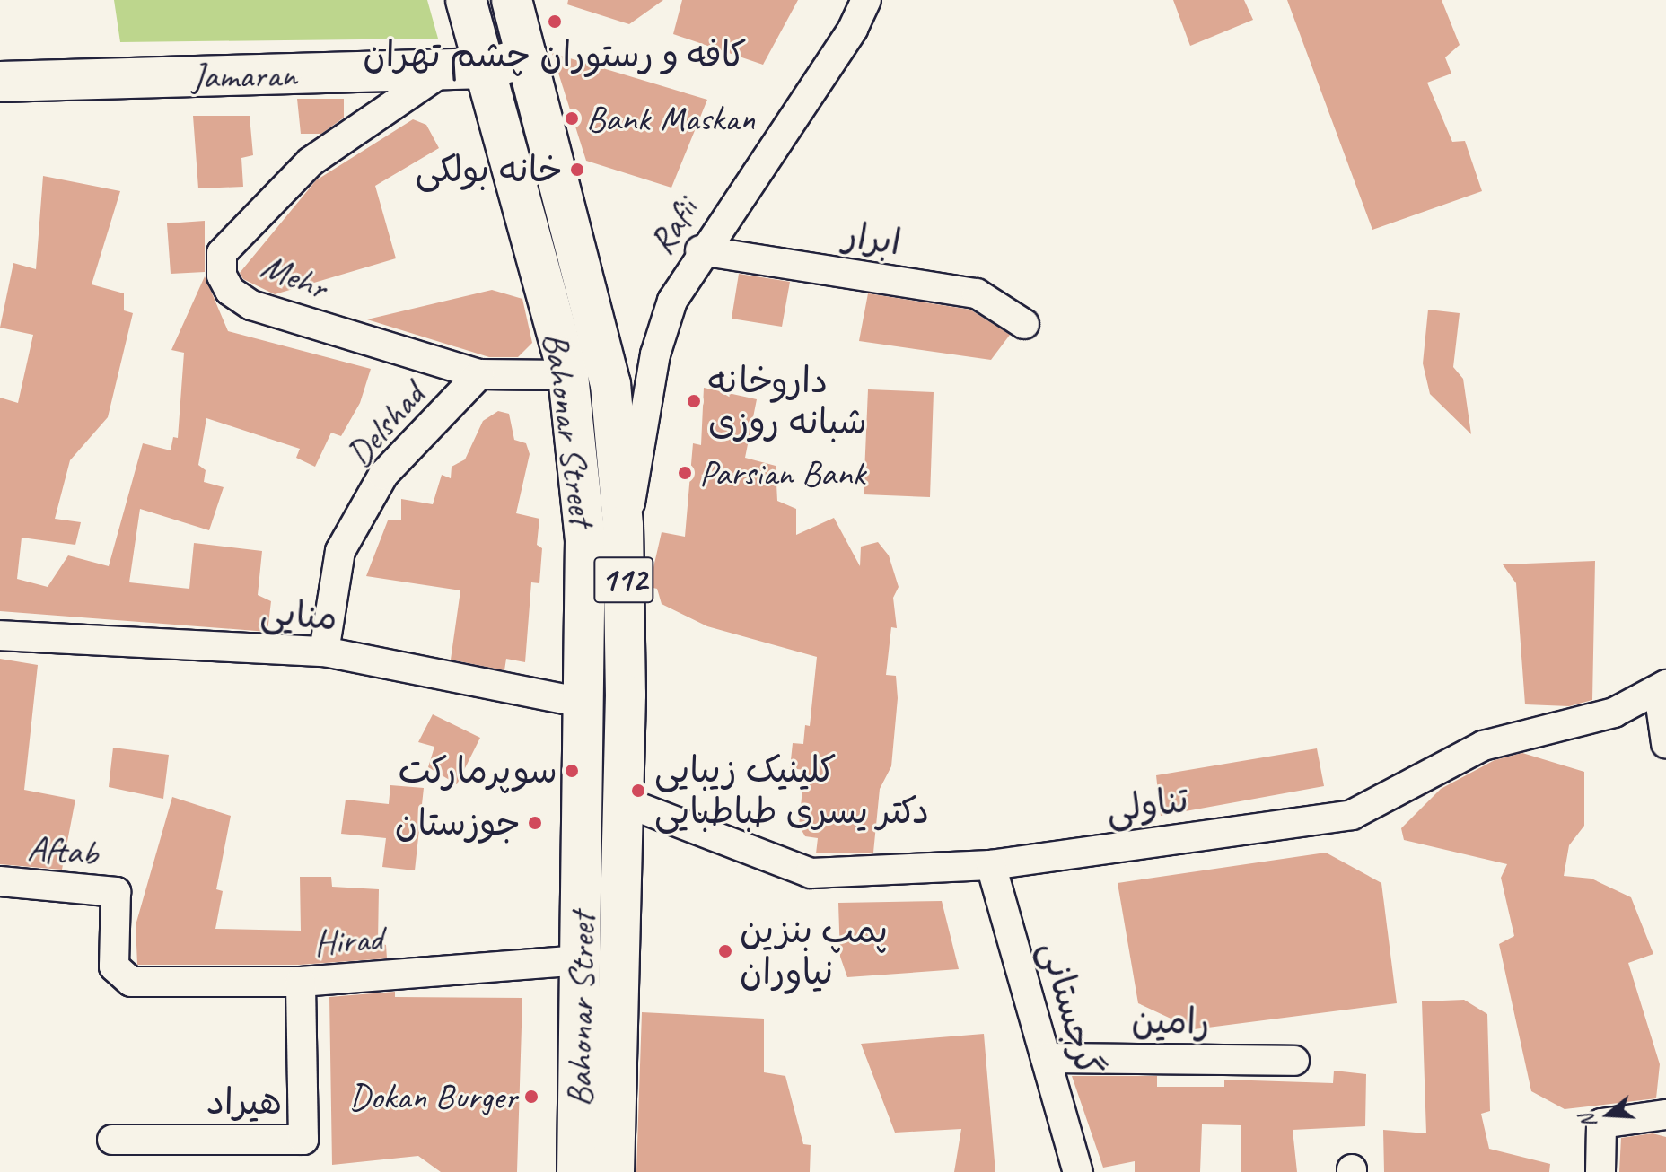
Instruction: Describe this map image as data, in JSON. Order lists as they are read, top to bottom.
{
  "streets": {
    "main road": ["Jamaran", "Bahonar Street", "112"],
    "street": [
      "Rafii",
      "ابرار",
      "Mehr",
      "Delshad",
      "منایی",
      "تناولی",
      "Hirad",
      "گرجستانی",
      "رامین",
      "هیراد"
    ]
  },
  "crossings": [
    ["Jamaran", "Mehr"],
    ["Jamaran", "Bahonar Street"],
    ["Rafii", "ابرار"],
    ["Rafii", "Bahonar Street"],
    ["Mehr", "Delshad"],
    ["Mehr", "Bahonar Street"],
    ["Delshad", "منایی"],
    ["Bahonar Street", "منایی"],
    ["Bahonar Street", "تناولی"],
    ["Bahonar Street", "Hirad"],
    ["تناولی", "گرجستانی"],
    ["Hirad", "هیراد"],
    ["گرجستانی", "رامین"]
  ],
  "places": [
    "کافه و رستوران چشم تهران",
    "Bank Maskan",
    "خانه بولکی",
    "داروخانه شبانه روزی",
    "Parsian Bank",
    "سوپرمارکت",
    "کلینیک زیبایی دکتر یسری طباطبایی",
    "جوزستان",
    "پمپ بنزین نیاوران",
    "Dokan Burger"
  ],
  "north": "left"
}
